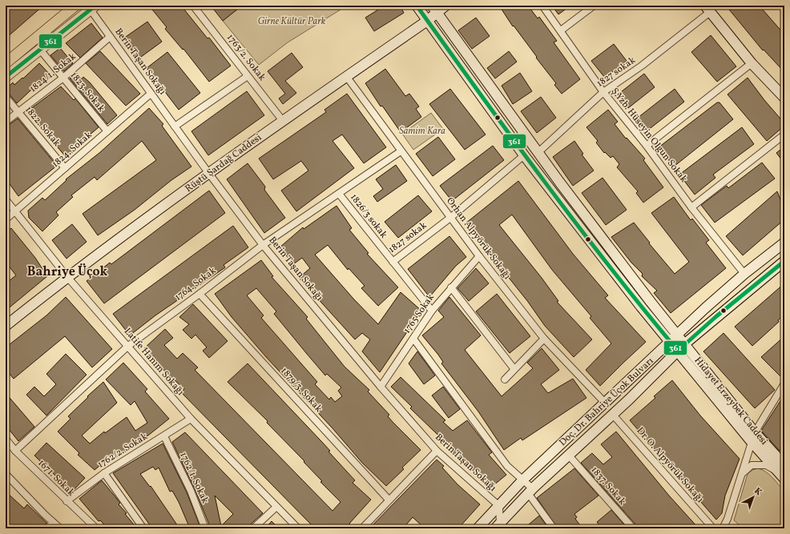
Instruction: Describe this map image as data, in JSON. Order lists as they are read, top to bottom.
{
  "streets": {
    "main road": ["Rüştü Şardağ Caddesi", "Hidayet Erzeybek Caddesi", "Doç. Dr. Bahriye Üçok Bulvarı"],
    "street": [
      "1763/2. Sokak",
      "Berin Taşan Sokağı",
      "1827 sokak",
      "1824/1. Sokak",
      "1823. Sokak",
      "1822. Sokak",
      "Ş.Yzb. Hüseyin Olgun Sokak",
      "1824. Sokak",
      "1826/3 sokak",
      "Orhan Alpyörük Sokağı",
      "1764. Sokak",
      "1765 Sokak",
      "Latife Hanım Sokağı",
      "1879/3. Sokak",
      "1762/2. Sokak",
      "Dr. O. Alpyörük Sokağı",
      "1671. Sokak",
      "1762/1. Sokak",
      "1837. Sokak"
    ]
  },
  "crossings": [
    ["1763/2. Sokak", "Rüştü Şardağ Caddesi"],
    ["Berin Taşan Sokağı", "1824/1. Sokak"],
    ["Berin Taşan Sokağı", "1824. Sokak"],
    ["Berin Taşan Sokağı", "Rüştü Şardağ Caddesi"],
    ["Berin Taşan Sokağı", "1764. Sokak"],
    ["Berin Taşan Sokağı", "1765 Sokak"],
    ["Berin Taşan Sokağı", "Doç. Dr. Bahriye Üçok Bulvarı"],
    ["1827 sokak", "Ş.Yzb. Hüseyin Olgun Sokak"],
    ["1827 sokak", "1826/3 sokak"],
    ["1827 sokak", "Orhan Alpyörük Sokağı"],
    ["1824/1. Sokak", "1823. Sokak"],
    ["1824/1. Sokak", "1822. Sokak"],
    ["1823. Sokak", "1824. Sokak"],
    ["1822. Sokak", "1824. Sokak"],
    ["Ş.Yzb. Hüseyin Olgun Sokak", "Doç. Dr. Bahriye Üçok Bulvarı"],
    ["1824. Sokak", "Latife Hanım Sokağı"],
    ["Rüştü Şardağ Caddesi", "Orhan Alpyörük Sokağı"],
    ["Rüştü Şardağ Caddesi", "Latife Hanım Sokağı"],
    ["1826/3 sokak", "1764. Sokak"],
    ["1826/3 sokak", "1765 Sokak"],
    ["Orhan Alpyörük Sokağı", "1764. Sokak"],
    ["Orhan Alpyörük Sokağı", "1765 Sokak"],
    ["Orhan Alpyörük Sokağı", "Doç. Dr. Bahriye Üçok Bulvarı"],
    ["1764. Sokak", "Latife Hanım Sokağı"],
    ["1764. Sokak", "1879/3. Sokak"],
    ["1764. Sokak", "1671. Sokak"],
    ["Latife Hanım Sokağı", "1762/2. Sokak"],
    ["Hidayet Erzeybek Caddesi", "Doç. Dr. Bahriye Üçok Bulvarı"],
    ["Doç. Dr. Bahriye Üçok Bulvarı", "Dr. O. Alpyörük Sokağı"],
    ["Doç. Dr. Bahriye Üçok Bulvarı", "1837. Sokak"],
    ["1762/2. Sokak", "1671. Sokak"],
    ["1762/2. Sokak", "1762/1. Sokak"]
  ],
  "districts": ["Bahriye Üçok"],
  "parks": ["Girne Kültür Park", "Samim Kara"],
  "lines": ["transit line 361"],
  "north": "top right"
}
